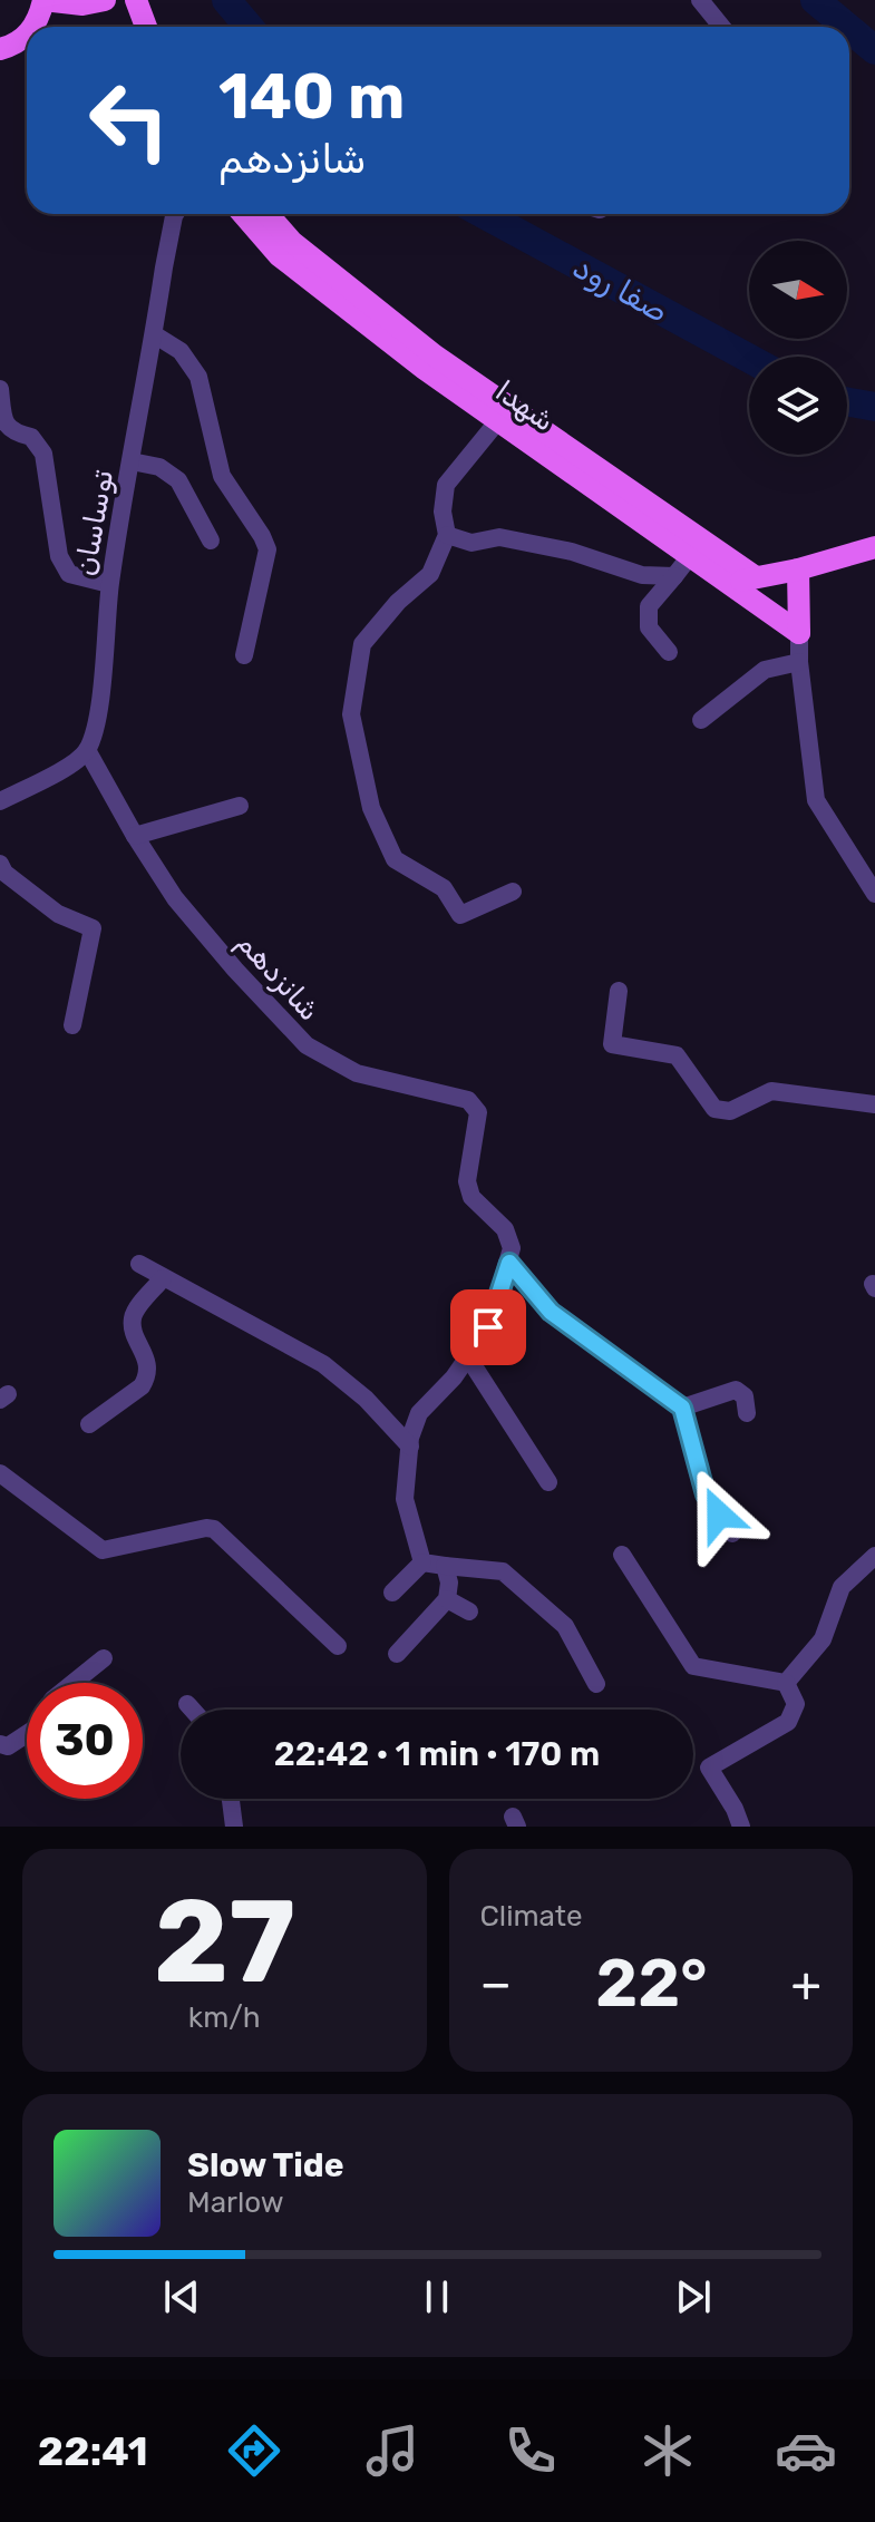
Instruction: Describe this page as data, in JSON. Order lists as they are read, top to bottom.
{
  "streets": {
    "main road": ["شهدا"],
    "street": ["توساسان", "شانزدهم"]
  },
  "crossings": [
    ["توساسان", "شانزدهم"]
  ],
  "water": ["صفا رود"],
  "north": "right",
  "page": {
    "turn": ["140 m", "شانزدهم"],
    "limit": "30",
    "trip": "22:42 · 1 min · 170 m",
    "tile": [
      ["27", "km/h"],
      "Climate"
    ],
    "heat": ["−", "22°", "+"],
    "song": ["Slow Tide", "Marlow"],
    "tabs": "22:41"
  }
}
